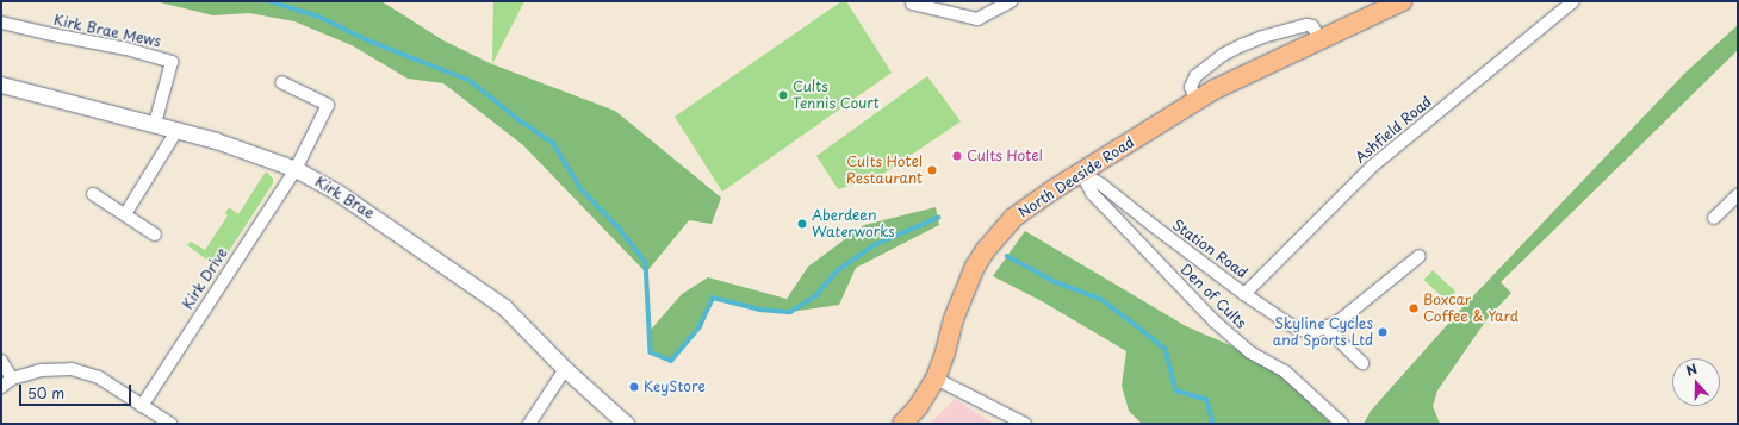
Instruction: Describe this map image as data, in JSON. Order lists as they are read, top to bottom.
{
  "streets": {
    "main road": ["North Deeside Road"],
    "street": [
      "Kirk Brae Mews",
      "Ashfield Road",
      "Kirk Brae",
      "Station Road",
      "Kirk Drive",
      "Den of Cults"
    ]
  },
  "crossings": [
    ["Kirk Brae Mews", "Kirk Brae"],
    ["Ashfield Road", "Station Road"],
    ["North Deeside Road", "Station Road"],
    ["North Deeside Road", "Den of Cults"],
    ["Kirk Brae", "Kirk Drive"],
    ["Station Road", "Den of Cults"]
  ],
  "places": [
    "Cults Tennis Court",
    "Cults Hotel",
    "Cults Hotel Restaurant",
    "Aberdeen Waterworks",
    "Boxcar Coffee & Yard",
    "Skyline Cycles and Sports Ltd",
    "KeyStore"
  ],
  "scale_bar": "50 m",
  "north": "top"
}
